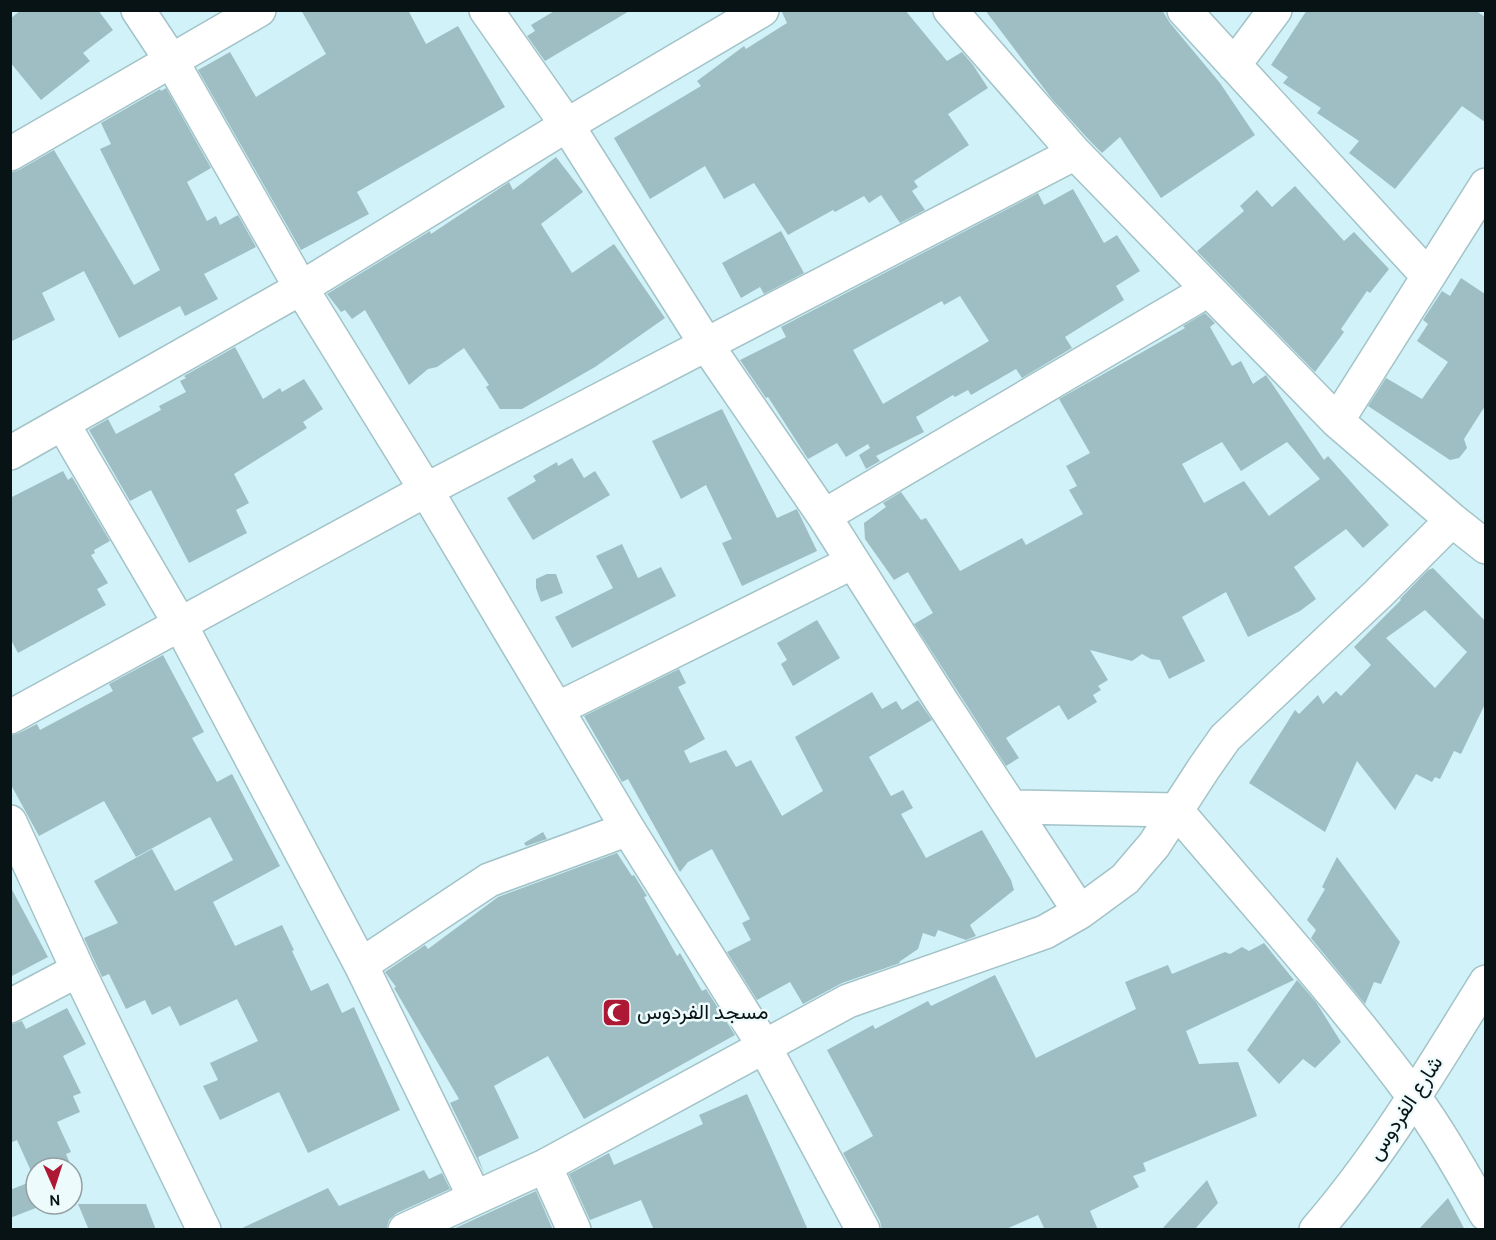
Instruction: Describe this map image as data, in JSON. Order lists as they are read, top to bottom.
{
  "streets": {
    "street": ["شارع الفردوس"]
  },
  "places": {
    "mosque": ["مسجد الفردوس"]
  },
  "north": "bottom"
}
